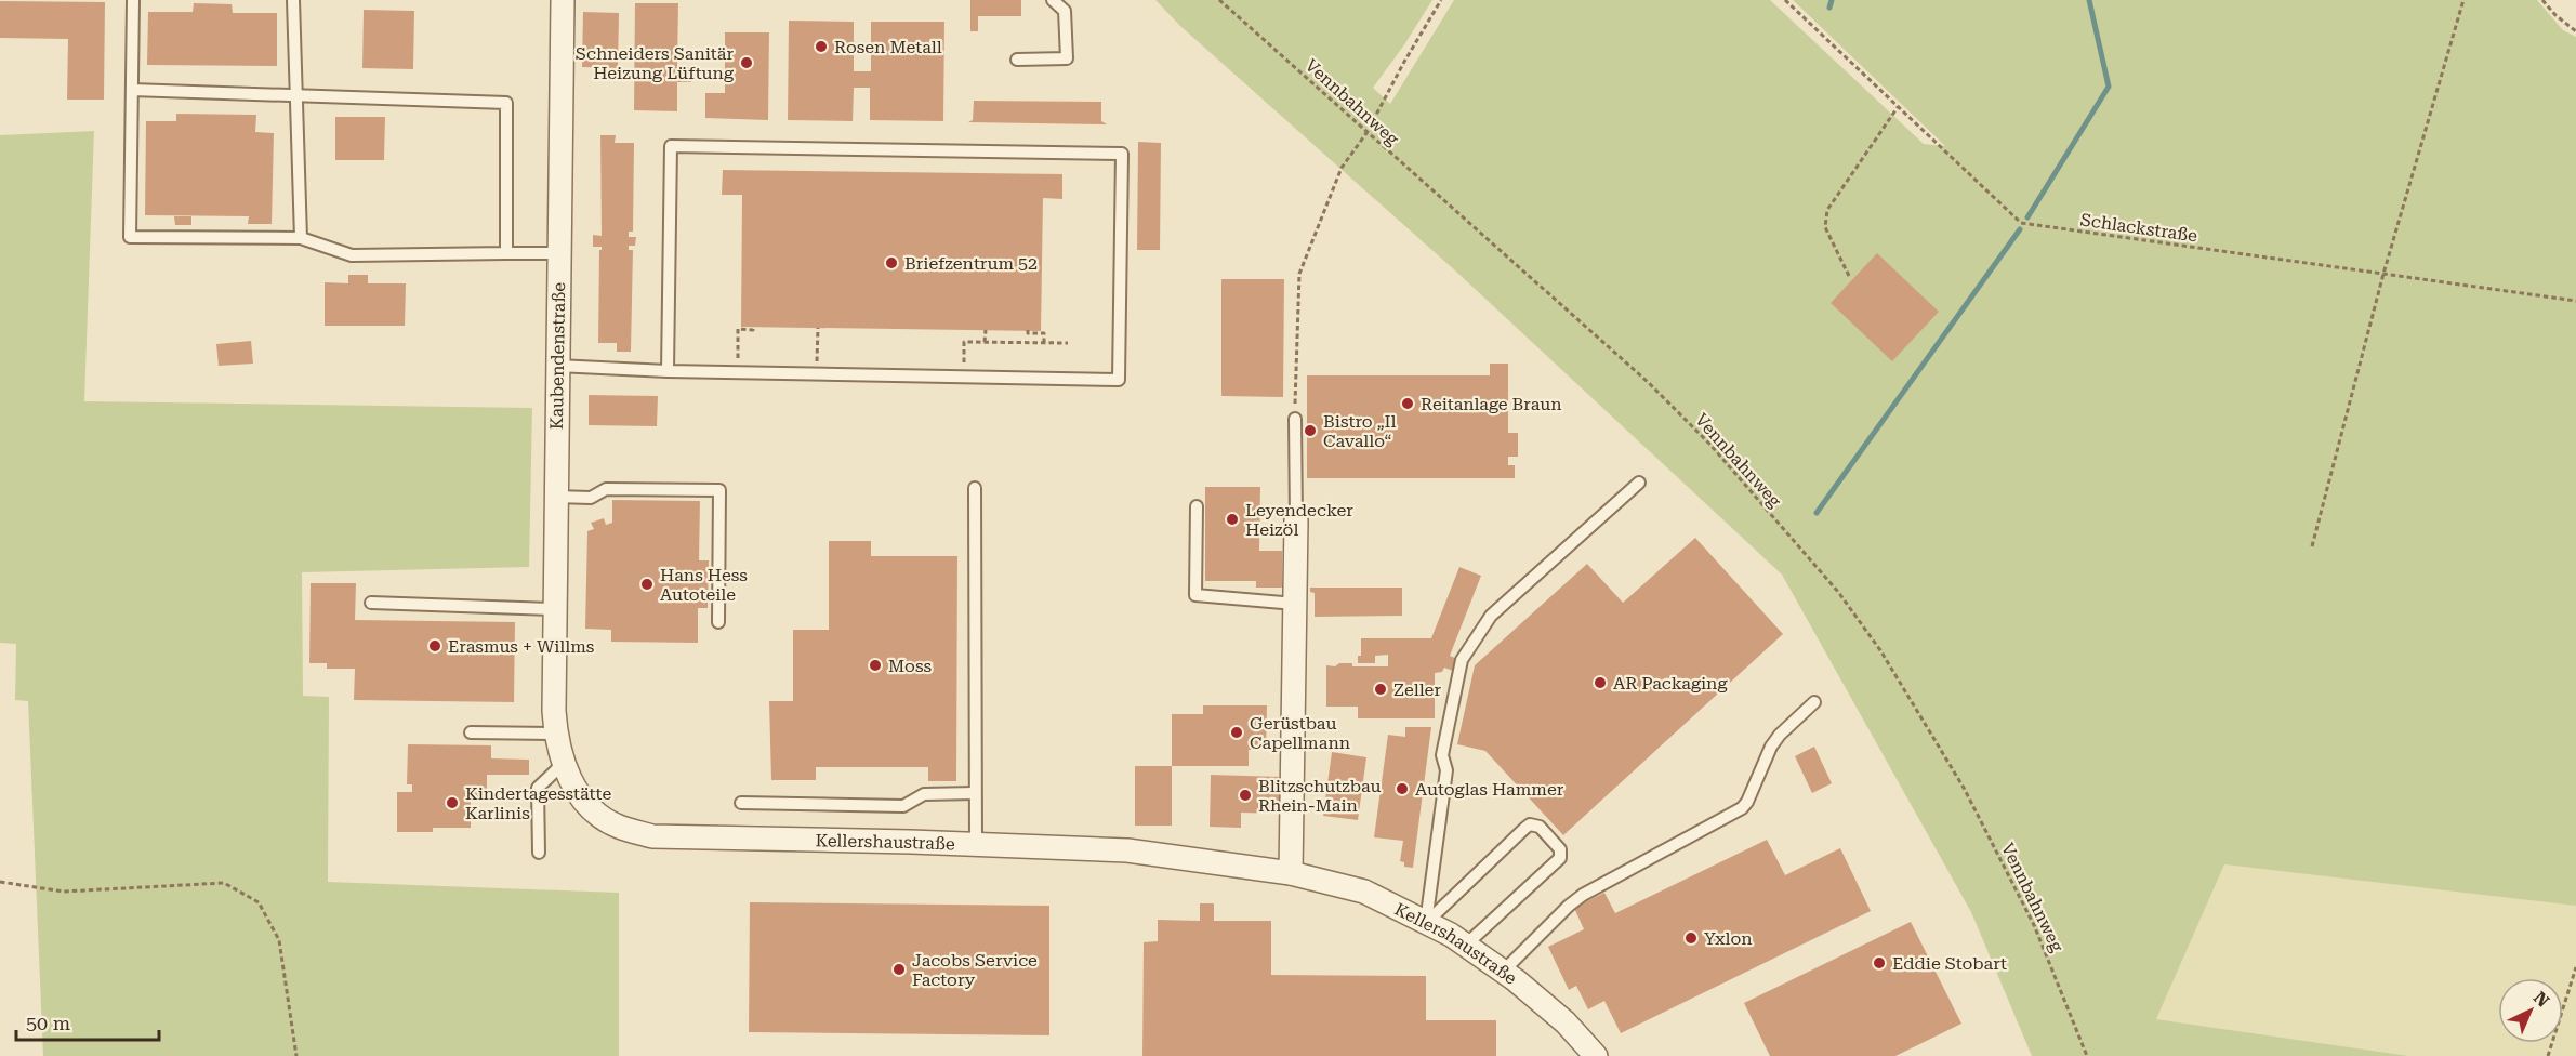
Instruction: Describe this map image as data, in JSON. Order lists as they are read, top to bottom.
{
  "streets": {
    "street": ["Kaubendenstraße", "Kellershaustraße"],
    "path": ["Vennbahnweg", "Schlackstraße"]
  },
  "crossings": [
    ["Kaubendenstraße", "Kellershaustraße"]
  ],
  "places": [
    "Rosen Metall",
    "Schneiders Sanitär Heizung Lüftung",
    "Briefzentrum 52",
    "Reitanlage Braun",
    "Bistro „Il Cavallo“",
    "Leyendecker Heizöl",
    "Hans Hess Autoteile",
    "Erasmus + Willms",
    "Moss",
    "AR Packaging",
    "Zeller",
    "Gerüstbau Capellmann",
    "Autoglas Hammer",
    "Blitzschutzbau Rhein-Main",
    "Kindertagesstätte Karlinis",
    "Yxlon",
    "Eddie Stobart",
    "Jacobs Service Factory"
  ],
  "scale_bar": "50 m",
  "north": "top right"
}
